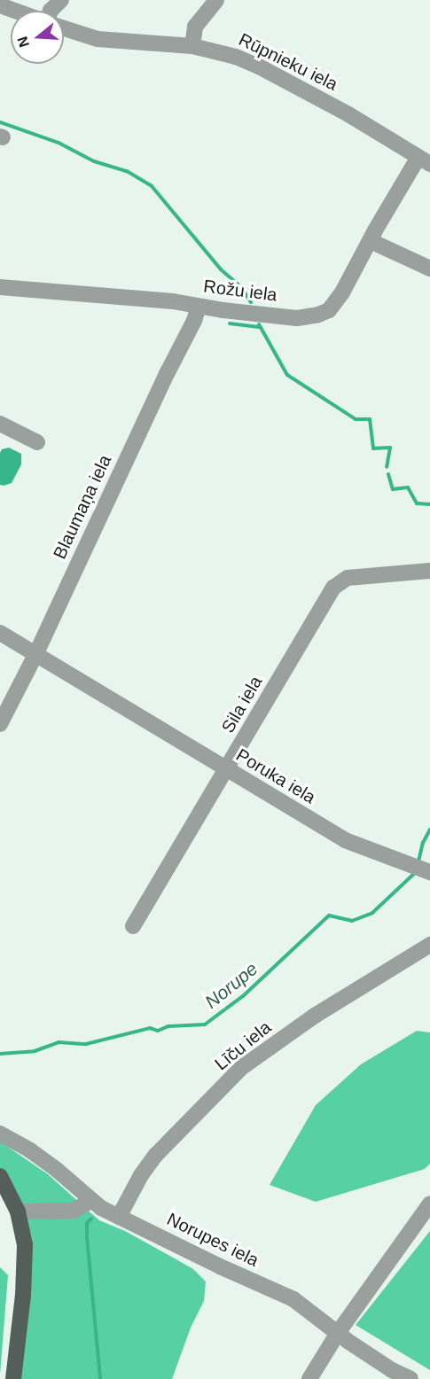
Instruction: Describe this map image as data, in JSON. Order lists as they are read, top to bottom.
{
  "streets": {
    "street": [
      "Rūpnieku iela",
      "Rožu iela",
      "Blaumaņa iela",
      "Sila iela",
      "Poruka iela",
      "Līču iela",
      "Norupes iela"
    ]
  },
  "crossings": [
    ["Rūpnieku iela", "Rožu iela"],
    ["Rožu iela", "Blaumaņa iela"],
    ["Blaumaņa iela", "Poruka iela"],
    ["Sila iela", "Poruka iela"],
    ["Līču iela", "Norupes iela"]
  ],
  "water": ["Norupe"],
  "north": "left"
}
